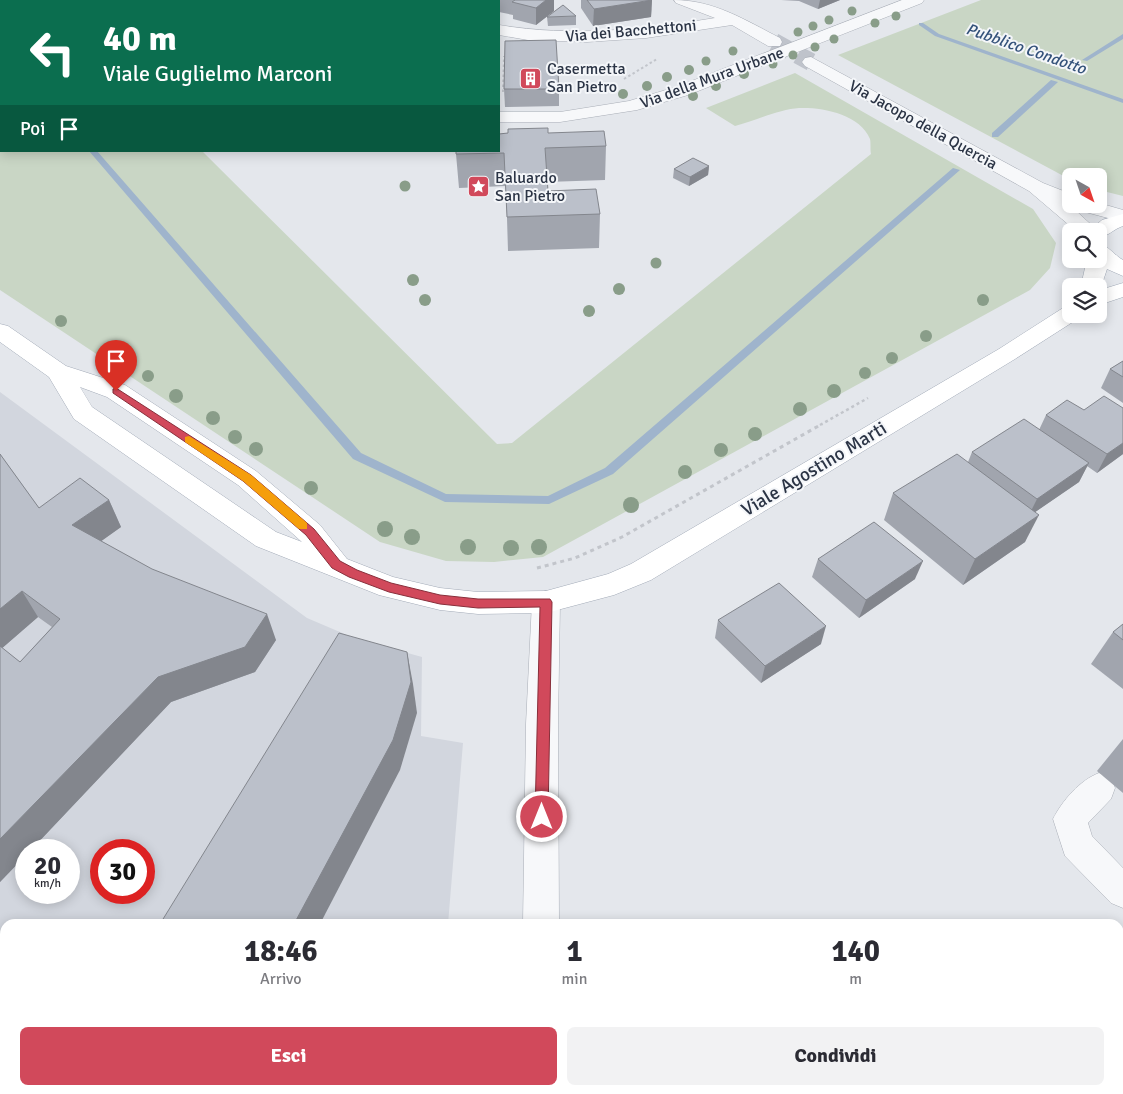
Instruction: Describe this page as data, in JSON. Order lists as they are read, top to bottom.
{
  "streets": {
    "main road": ["Viale Agostino Marti"],
    "street": ["Via dei Bacchettoni", "Via della Mura Urbane", "Via Jacopo della Quercia"]
  },
  "water": ["Pubblico Condotto"],
  "places": {
    "building": ["Casermetta San Pietro"],
    "place": ["Baluardo San Pietro"]
  },
  "north": "bottom right",
  "page": {
    "turn": ["40 m", "Viale Guglielmo Marconi"],
    "then": "Poi",
    "speed": "20 km/h",
    "limit": "30",
    "eta": [
      "18:46",
      "Arrivo",
      "1",
      "min",
      "140",
      "m"
    ],
    "buttons": ["Esci", "Condividi"]
  }
}
